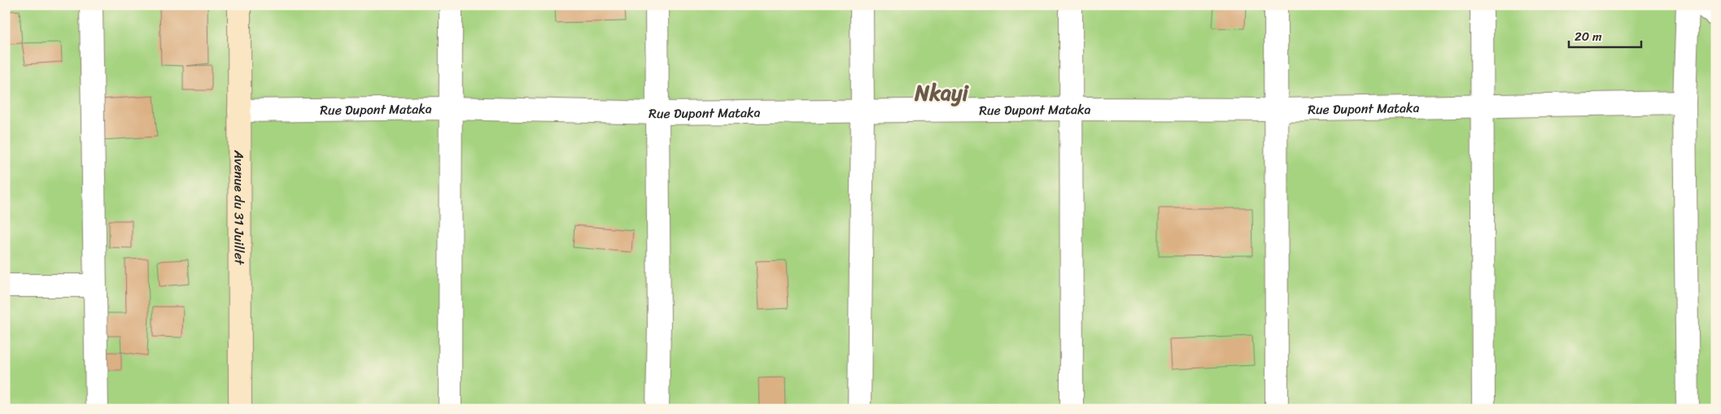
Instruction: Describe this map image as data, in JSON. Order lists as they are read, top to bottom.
{
  "streets": {
    "street": ["Rue Dupont Mataka", "Avenue du 31 Juillet"]
  },
  "crossings": [
    ["Rue Dupont Mataka", "Avenue du 31 Juillet"]
  ],
  "districts": ["Nkayi"],
  "scale_bar": "20 m"
}
